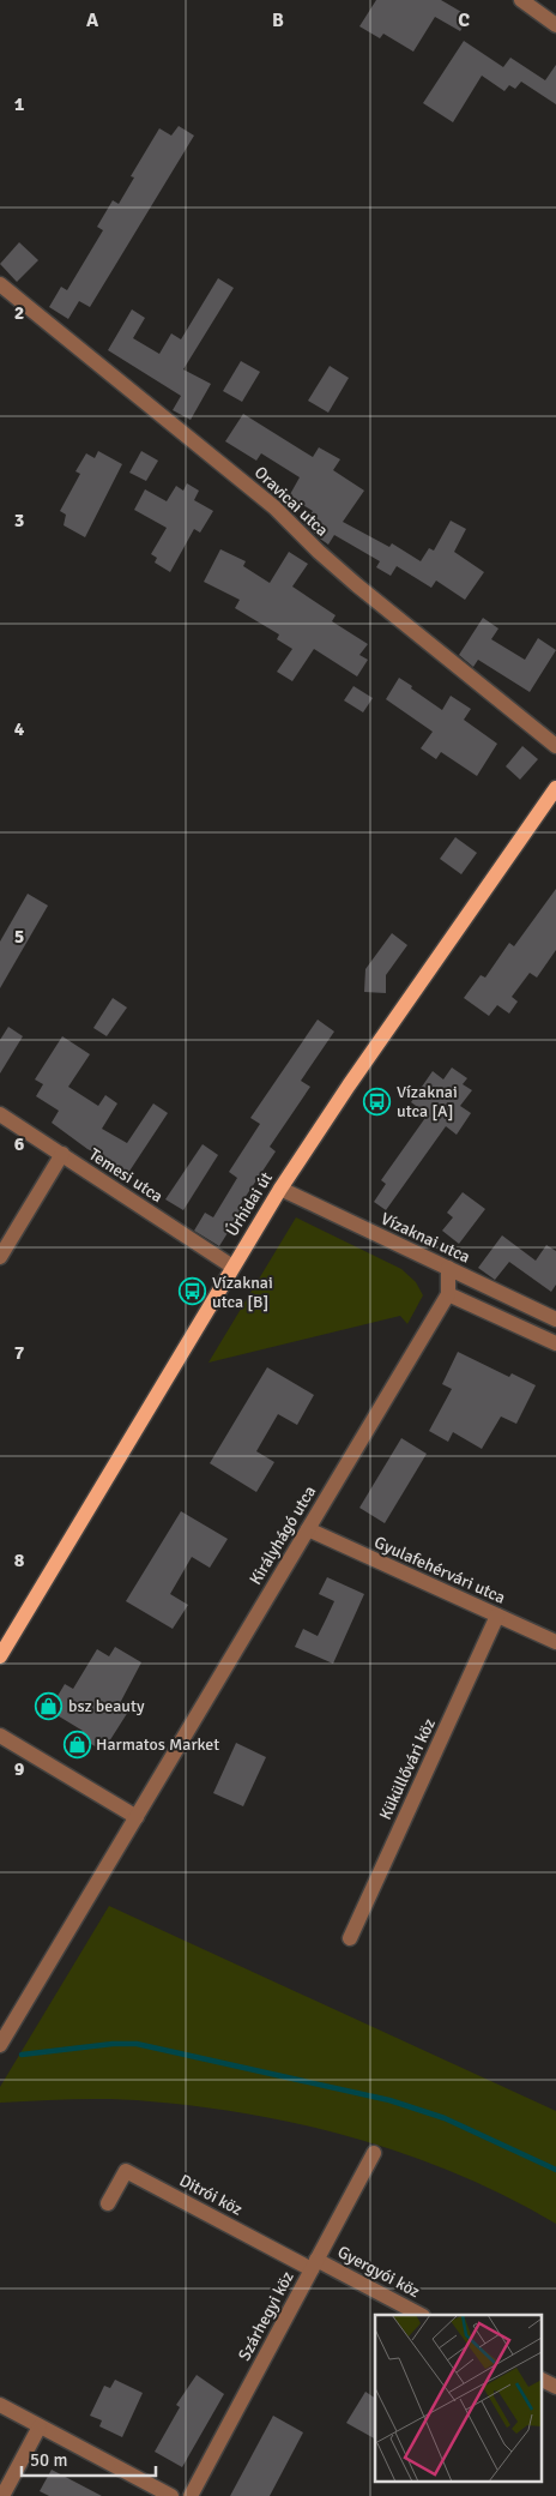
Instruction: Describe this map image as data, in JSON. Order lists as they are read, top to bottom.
{
  "streets": {
    "main road": ["Úrhidai út"],
    "street": [
      "Oravicai utca",
      "Temesi utca",
      "Vízaknai utca",
      "Királyhágó utca",
      "Gyulafehérvári utca",
      "Küküllővári köz",
      "Ditrói köz",
      "Gyergyói köz",
      "Szárhegyi köz"
    ]
  },
  "crossings": [
    ["Temesi utca", "Úrhidai út"],
    ["Úrhidai út", "Vízaknai utca"],
    ["Királyhágó utca", "Gyulafehérvári utca"],
    ["Gyulafehérvári utca", "Küküllővári köz"],
    ["Ditrói köz", "Gyergyói köz"],
    ["Ditrói köz", "Szárhegyi köz"],
    ["Gyergyói köz", "Szárhegyi köz"]
  ],
  "places": {
    "bus stop": ["Vízaknai utca [A]", "Vízaknai utca [B]"],
    "shop": ["bsz beauty", "Harmatos Market"]
  },
  "scale_bar": "50 m",
  "grid": {
    "columns": ["A", "B", "C"],
    "rows": [
      "1",
      "2",
      "3",
      "4",
      "5",
      "6",
      "7",
      "8",
      "9"
    ]
  }
}
